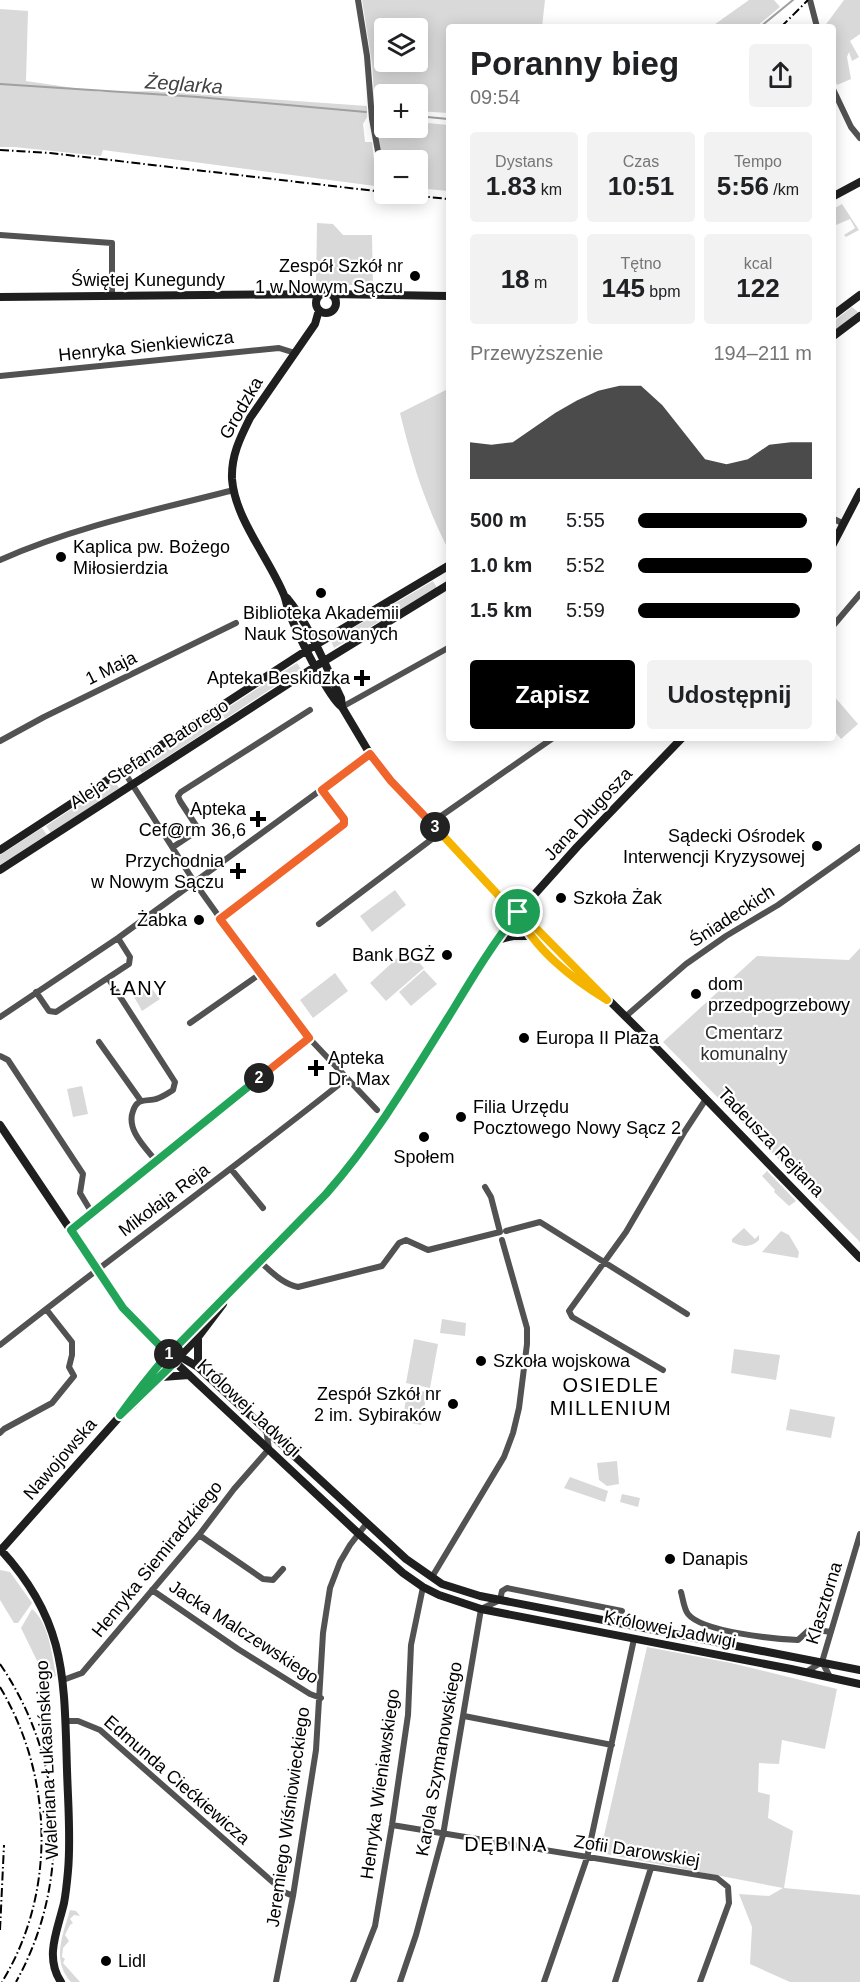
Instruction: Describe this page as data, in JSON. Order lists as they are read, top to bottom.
{
  "streets": {
    "street": [
      "Świętej Kunegundy",
      "Henryka Sienkiewicza",
      "Grodzka",
      "1 Maja",
      "Aleja Stefana Batorego",
      "Jana Długosza",
      "Śniadeckich",
      "Tadeusza Rejtana",
      "Mikołaja Reja",
      "Królowej Jadwigi",
      "Nawojowska",
      "Henryka Siemiradzkiego",
      "Klasztorna",
      "Jacka Malczewskiego",
      "Karola Szymanowskiego",
      "Waleriana Łukasińskiego",
      "Edmunda Ciećkiewicza",
      "Henryka Wieniawskiego",
      "Jeremiego Wiśniowieckiego",
      "Zofii Darowskiej"
    ]
  },
  "crossings": [
    ["Świętej Kunegundy", "Grodzka"],
    ["Henryka Sienkiewicza", "Grodzka"],
    ["Grodzka", "Aleja Stefana Batorego"],
    ["Grodzka", "Jana Długosza"],
    ["Grodzka", "Tadeusza Rejtana"],
    ["Grodzka", "Nawojowska"],
    ["Jana Długosza", "Tadeusza Rejtana"],
    ["Jana Długosza", "Nawojowska"],
    ["Śniadeckich", "Tadeusza Rejtana"],
    ["Tadeusza Rejtana", "Nawojowska"],
    ["Mikołaja Reja", "Królowej Jadwigi"],
    ["Królowej Jadwigi", "Nawojowska"],
    ["Królowej Jadwigi", "Henryka Siemiradzkiego"],
    ["Królowej Jadwigi", "Klasztorna"],
    ["Królowej Jadwigi", "Karola Szymanowskiego"],
    ["Królowej Jadwigi", "Henryka Wieniawskiego"],
    ["Królowej Jadwigi", "Jeremiego Wiśniowieckiego"],
    ["Nawojowska", "Waleriana Łukasińskiego"],
    ["Henryka Siemiradzkiego", "Jacka Malczewskiego"],
    ["Henryka Siemiradzkiego", "Waleriana Łukasińskiego"],
    ["Jacka Malczewskiego", "Jeremiego Wiśniowieckiego"],
    ["Karola Szymanowskiego", "Zofii Darowskiej"],
    ["Waleriana Łukasińskiego", "Edmunda Ciećkiewicza"],
    ["Edmunda Ciećkiewicza", "Jeremiego Wiśniowieckiego"],
    ["Henryka Wieniawskiego", "Zofii Darowskiej"]
  ],
  "districts": ["ŁANY", "OSIEDLE MILLENIUM", "DĘBINA"],
  "water": ["Żeglarka"],
  "parks": ["Cmentarz komunalny"],
  "places": {
    "other": [
      "Zespół Szkół nr 1 w Nowym Sączu",
      "Kaplica pw. Bożego Miłosierdzia",
      "Biblioteka Akademii Nauk Stosowanych",
      "Sądecki Ośrodek Interwencji Kryzysowej",
      "Szkoła Żak",
      "Żabka",
      "Bank BGŻ",
      "dom przedpogrzebowy",
      "Europa II Plaza",
      "Filia Urzędu Pocztowego Nowy Sącz 2",
      "Społem",
      "Szkoła wojskowa",
      "Zespół Szkół nr 2 im. Sybiraków",
      "Danapis",
      "Lidl"
    ],
    "health": [
      "Apteka Beskidzka",
      "Apteka Cef@rm 36,6",
      "Przychodnia w Nowym Sączu",
      "Apteka Dr. Max"
    ]
  },
  "page": {
    "map_buttons": ["+", "−"],
    "heading": ["Poranny bieg", "09:54"],
    "stats": [
      ["Dystans", "1.83 km"],
      ["Czas", "10:51"],
      ["Tempo", "5:56 /km"],
      ["18 m"],
      ["Tętno", "145 bpm"],
      ["kcal", "122"]
    ],
    "chart": ["Przewyższenie", "194–211 m"],
    "list": [
      {
        "name": "500 m",
        "note": "5:55"
      },
      {
        "name": "1.0 km",
        "note": "5:52"
      },
      {
        "name": "1.5 km",
        "note": "5:59"
      }
    ],
    "buttons": ["Zapisz", "Udostępnij"],
    "pins": ["3", "2", "1"]
  }
}
